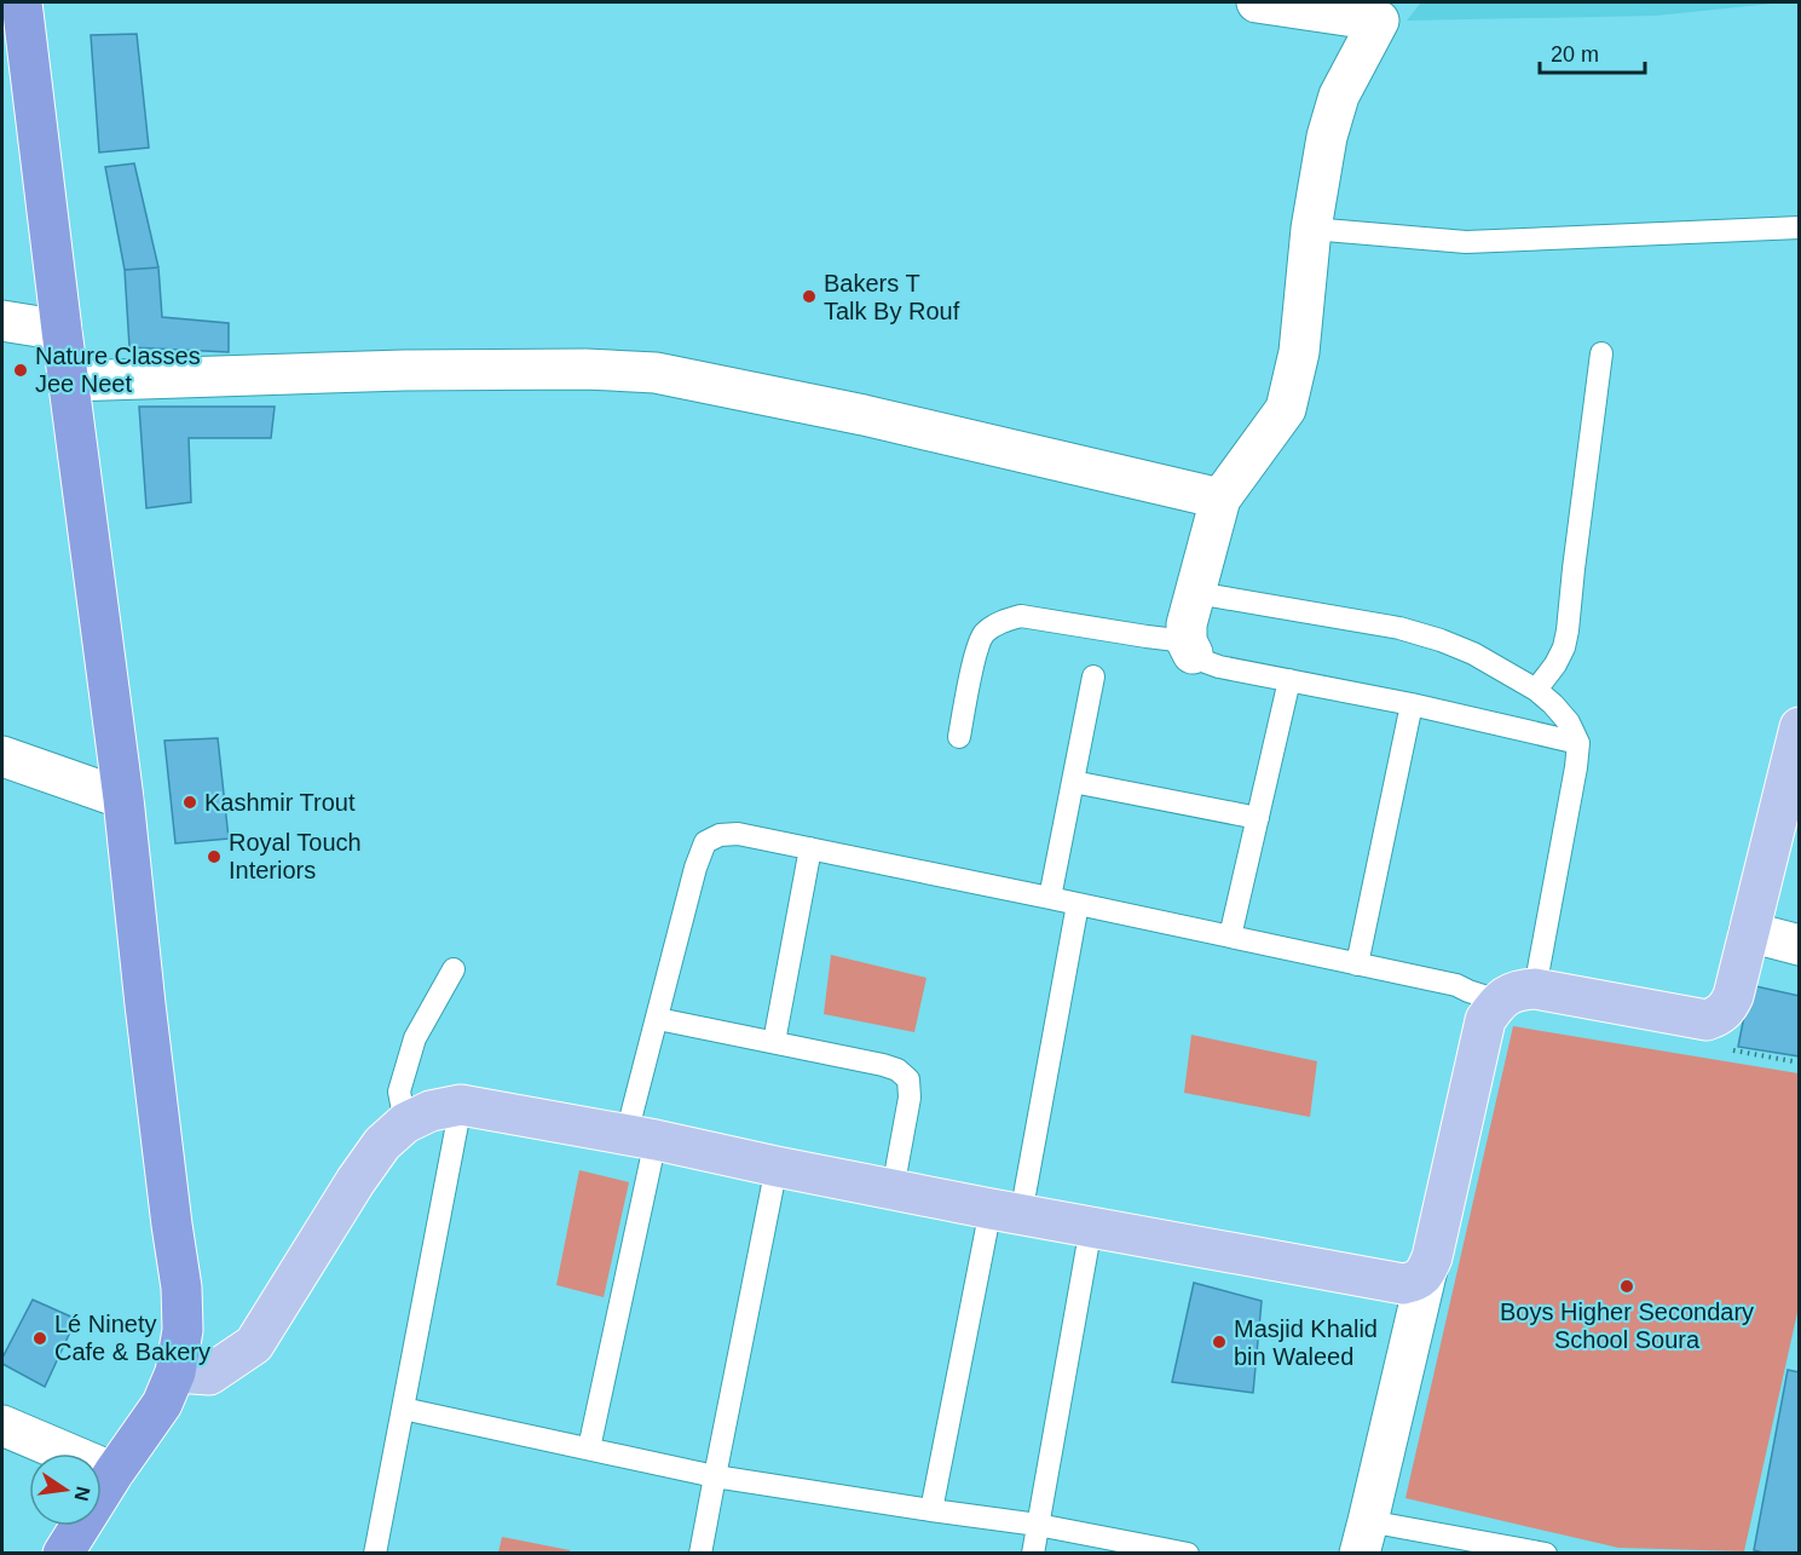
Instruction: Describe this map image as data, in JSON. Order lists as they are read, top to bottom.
{
  "places": [
    "Bakers T Talk By Rouf",
    "Nature Classes Jee Neet",
    "Kashmir Trout",
    "Royal Touch Interiors",
    "Boys Higher Secondary School Soura",
    "Lé Ninety Cafe & Bakery",
    "Masjid Khalid bin Waleed"
  ],
  "scale_bar": "20 m",
  "north": "right"
}
